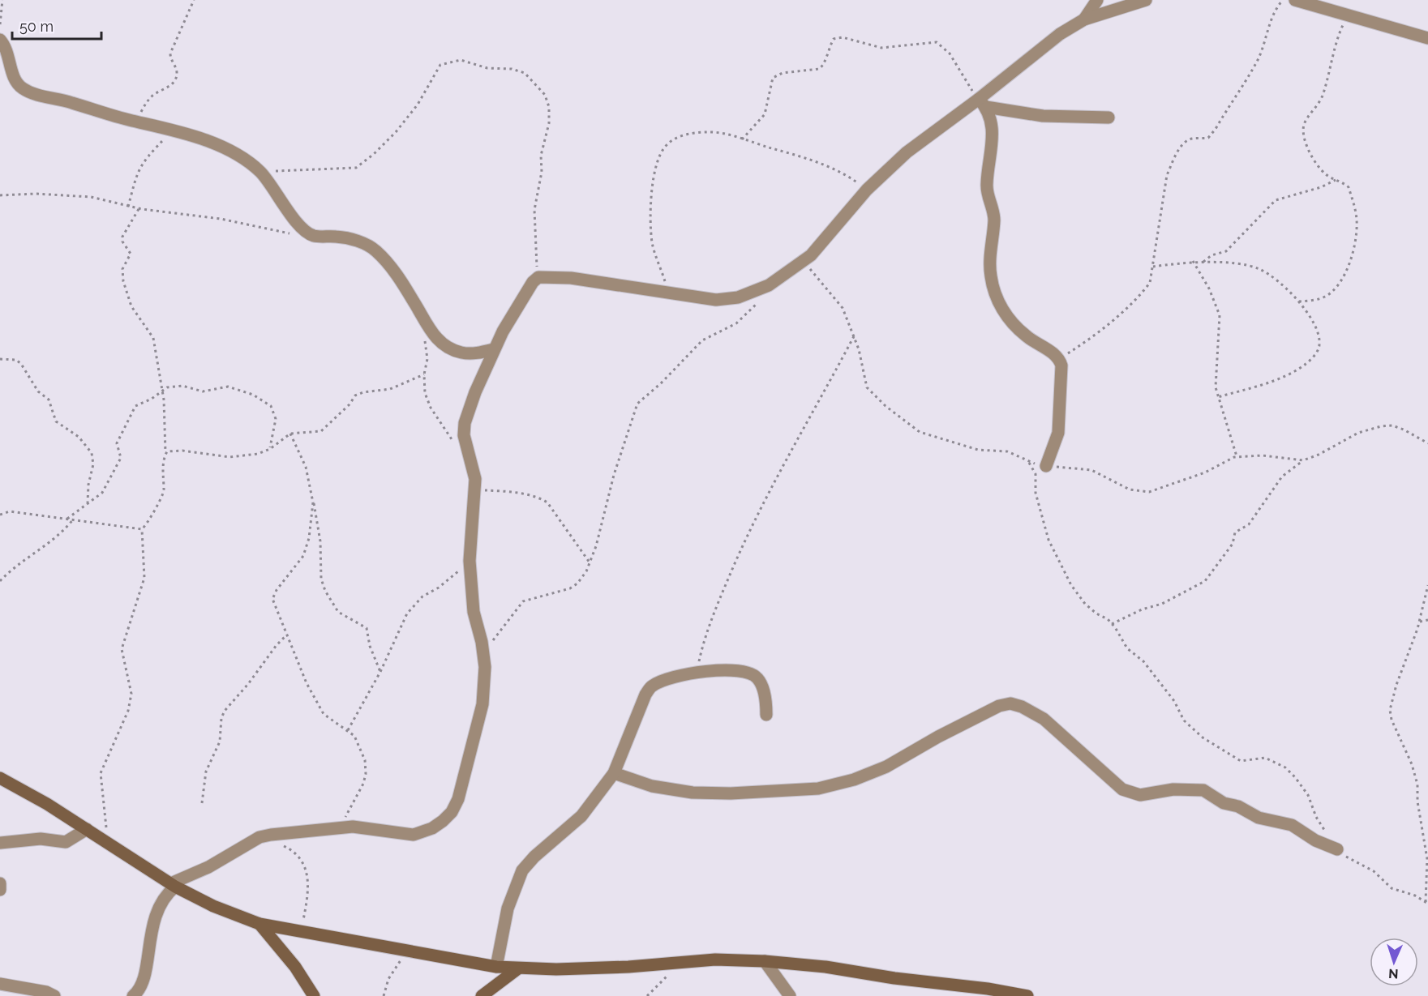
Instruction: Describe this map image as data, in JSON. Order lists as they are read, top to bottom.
{
  "scale_bar": "50 m",
  "north": "bottom"
}
